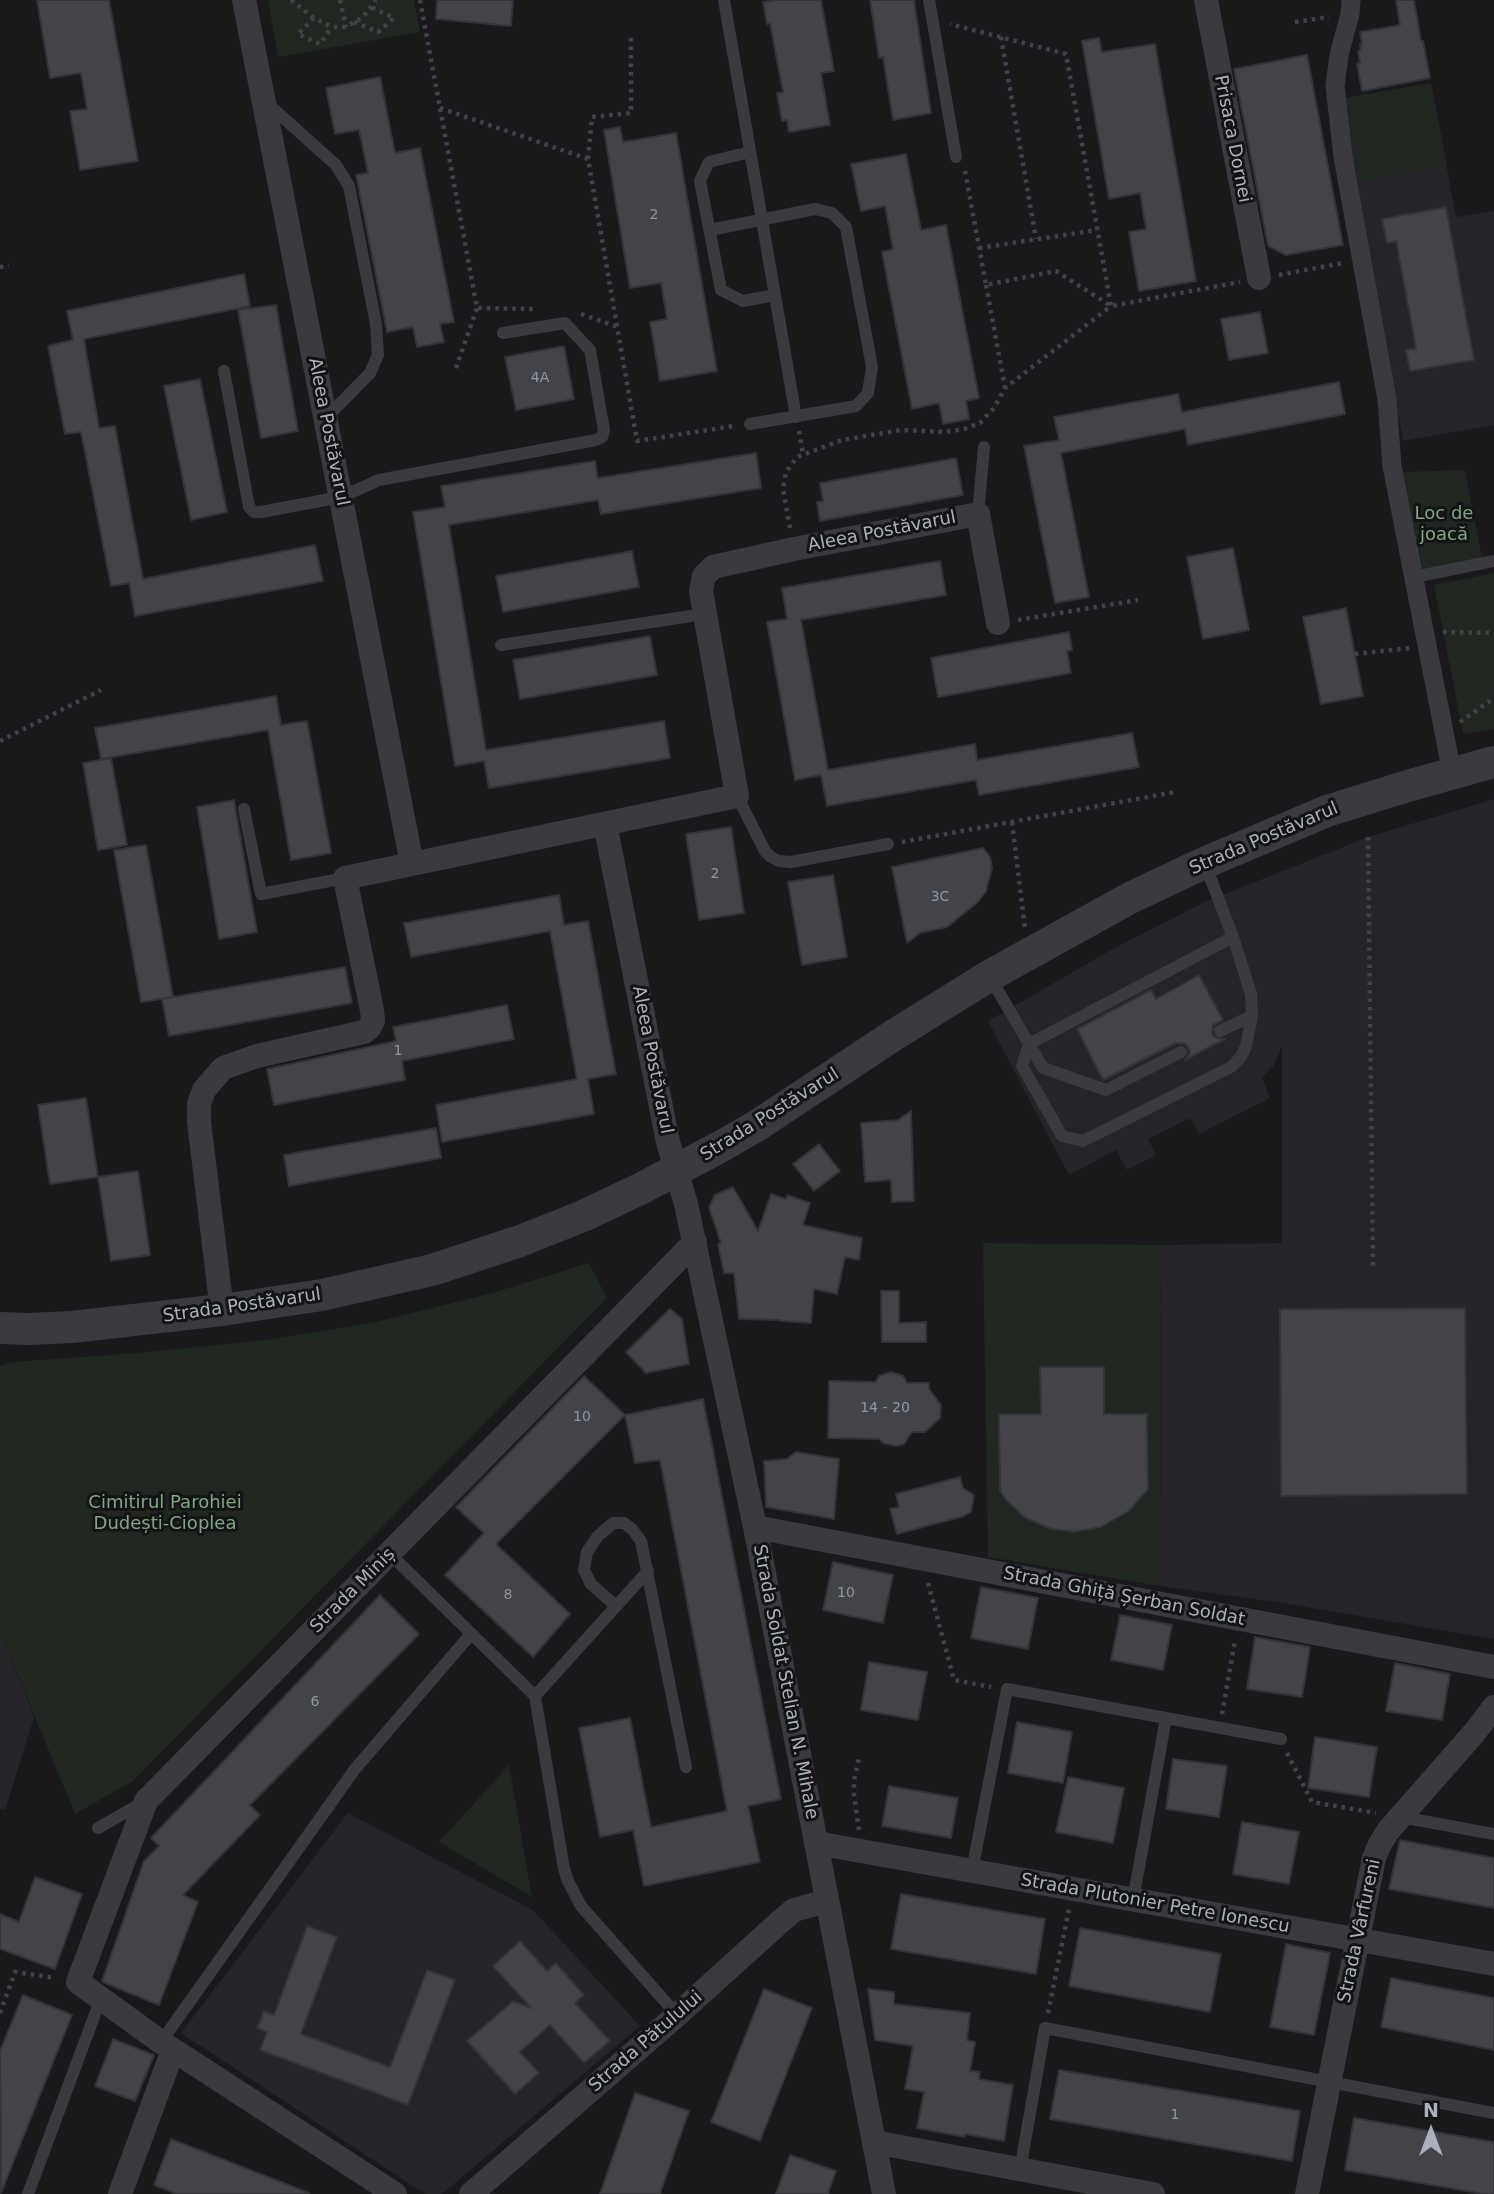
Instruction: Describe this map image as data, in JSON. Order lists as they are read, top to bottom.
{
  "streets": {
    "street": [
      "Prisaca Dornei",
      "Aleea Postăvarul",
      "Strada Postăvarul",
      "Strada Miniș",
      "Strada Ghiță Șerban Soldat",
      "Strada Soldat Stelian N. Mihale",
      "Strada Plutonier Petre Ionescu",
      "Strada Vârfureni",
      "Strada Pătulului"
    ]
  },
  "crossings": [
    ["Aleea Postăvarul", "Strada Postăvarul"],
    ["Aleea Postăvarul", "Strada Soldat Stelian N. Mihale"],
    ["Strada Postăvarul", "Strada Soldat Stelian N. Mihale"],
    ["Strada Miniș", "Strada Soldat Stelian N. Mihale"],
    ["Strada Ghiță Șerban Soldat", "Strada Soldat Stelian N. Mihale"],
    ["Strada Soldat Stelian N. Mihale", "Strada Plutonier Petre Ionescu"],
    ["Strada Soldat Stelian N. Mihale", "Strada Pătulului"],
    ["Strada Plutonier Petre Ionescu", "Strada Vârfureni"]
  ],
  "parks": ["Loc de joacă", "Cimitirul Parohiei Dudești-Cioplea"],
  "house_numbers": [
    "2",
    "4A",
    "2",
    "3C",
    "1",
    "14 - 20",
    "10",
    "10",
    "8",
    "6",
    "1"
  ],
  "north": "top"
}
